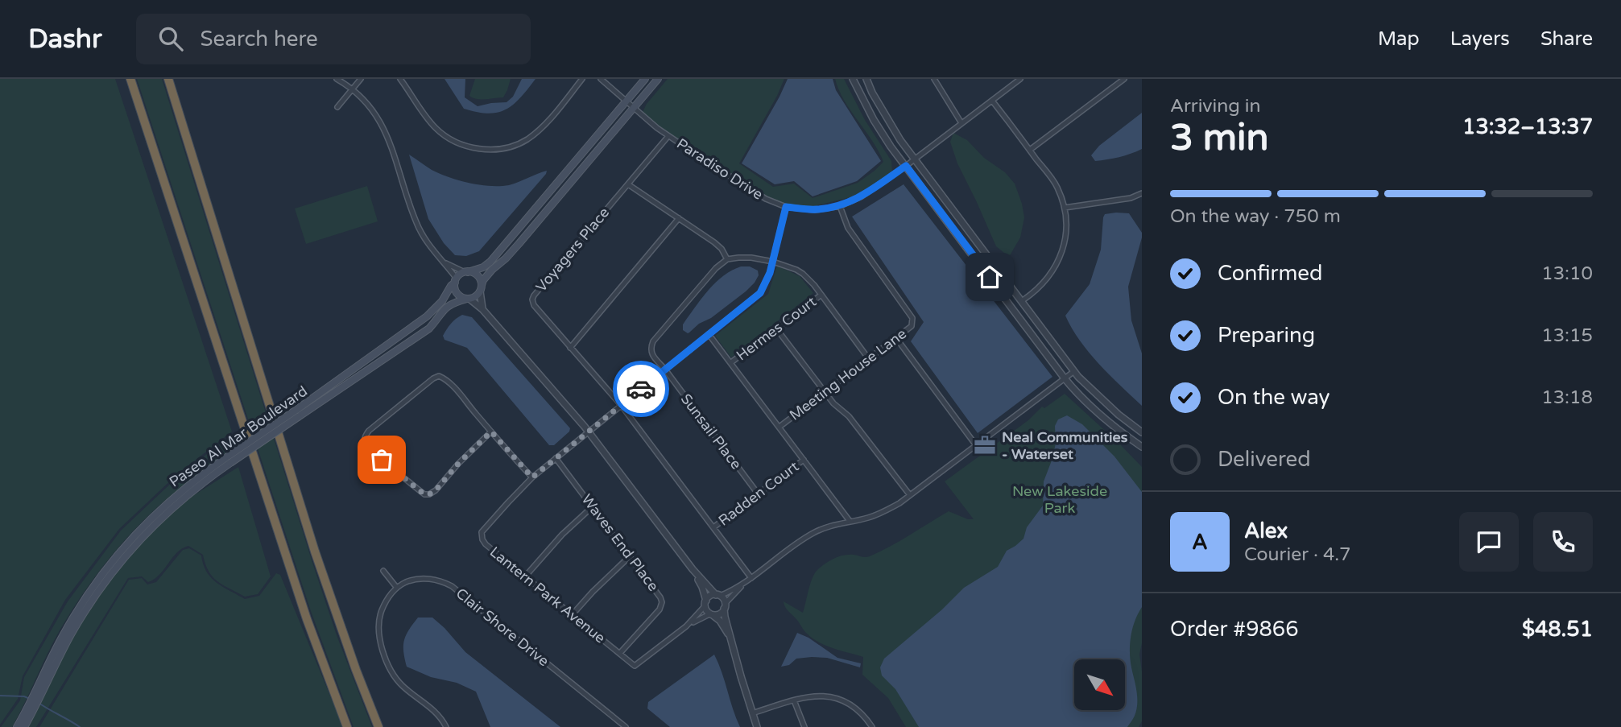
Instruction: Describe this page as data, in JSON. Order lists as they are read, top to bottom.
{
  "streets": {
    "main road": ["Paseo Al Mar Boulevard"],
    "street": [
      "Paradiso Drive",
      "Voyagers Place",
      "Hermes Court",
      "Meeting House Lane",
      "Sunsail Place",
      "Radden Court",
      "Waves End Place",
      "Lantern Park Avenue",
      "Clair Shore Drive"
    ]
  },
  "crossings": [
    ["Paradiso Drive", "Voyagers Place"],
    ["Paradiso Drive", "Meeting House Lane"],
    ["Paradiso Drive", "Lantern Park Avenue"],
    ["Voyagers Place", "Radden Court"],
    ["Voyagers Place", "Lantern Park Avenue"],
    ["Sunsail Place", "Radden Court"],
    ["Sunsail Place", "Lantern Park Avenue"],
    ["Waves End Place", "Lantern Park Avenue"]
  ],
  "parks": ["New Lakeside Park"],
  "places": {
    "office": ["Neal Communities - Waterset"]
  },
  "north": "bottom right",
  "page": {
    "header": "Dashr",
    "search": "Search here",
    "nav": ["Map", "Layers", "Share"],
    "heading": ["3 min", "Arriving in", "13:32–13:37"],
    "panel": [
      "Alex",
      "Courier · 4.7",
      "Order #9866",
      "$48.51"
    ],
    "bar": "On the way · 750 m",
    "list": [
      ["Confirmed", "13:10"],
      ["Preparing", "13:15"],
      ["On the way", "13:18"],
      "Delivered"
    ],
    "round": "A"
  }
}
